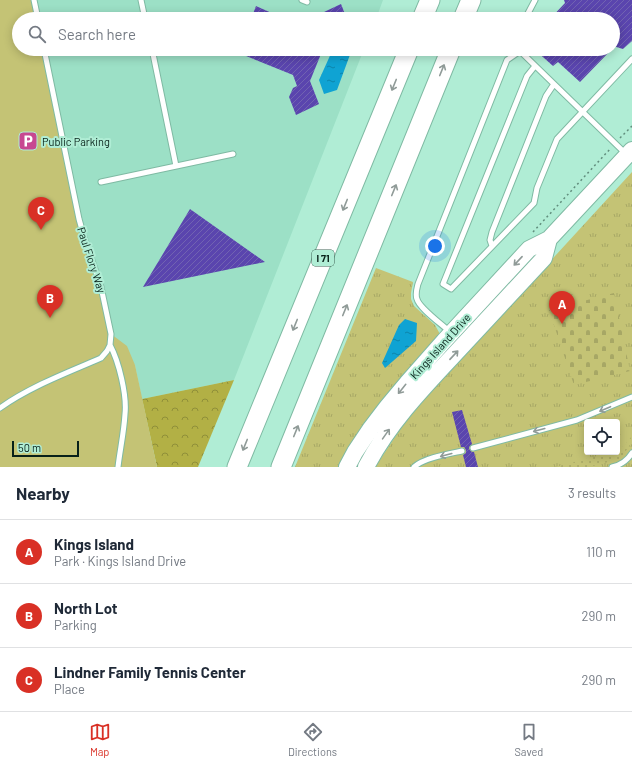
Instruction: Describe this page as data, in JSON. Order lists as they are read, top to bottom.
{
  "streets": {
    "highway": ["I 71"],
    "main road": ["Kings Island Drive"],
    "lane": ["Paul Flory Way"]
  },
  "places": {
    "parking": ["Public Parking"]
  },
  "scale_bar": "50 m",
  "page": {
    "search": "Search here",
    "pins": ["C", "B", "A"],
    "scale": "50 m",
    "heading": ["Nearby", "3 results"],
    "list": [
      {
        "mark": "A",
        "name": "Kings Island",
        "note": "Park · Kings Island Drive",
        "value": "110 m"
      },
      {
        "mark": "B",
        "name": "North Lot",
        "note": "Parking",
        "value": "290 m"
      },
      {
        "mark": "C",
        "name": "Lindner Family Tennis Center",
        "note": "Place",
        "value": "290 m"
      }
    ],
    "nav": ["Map", "Directions", "Saved"]
  }
}
